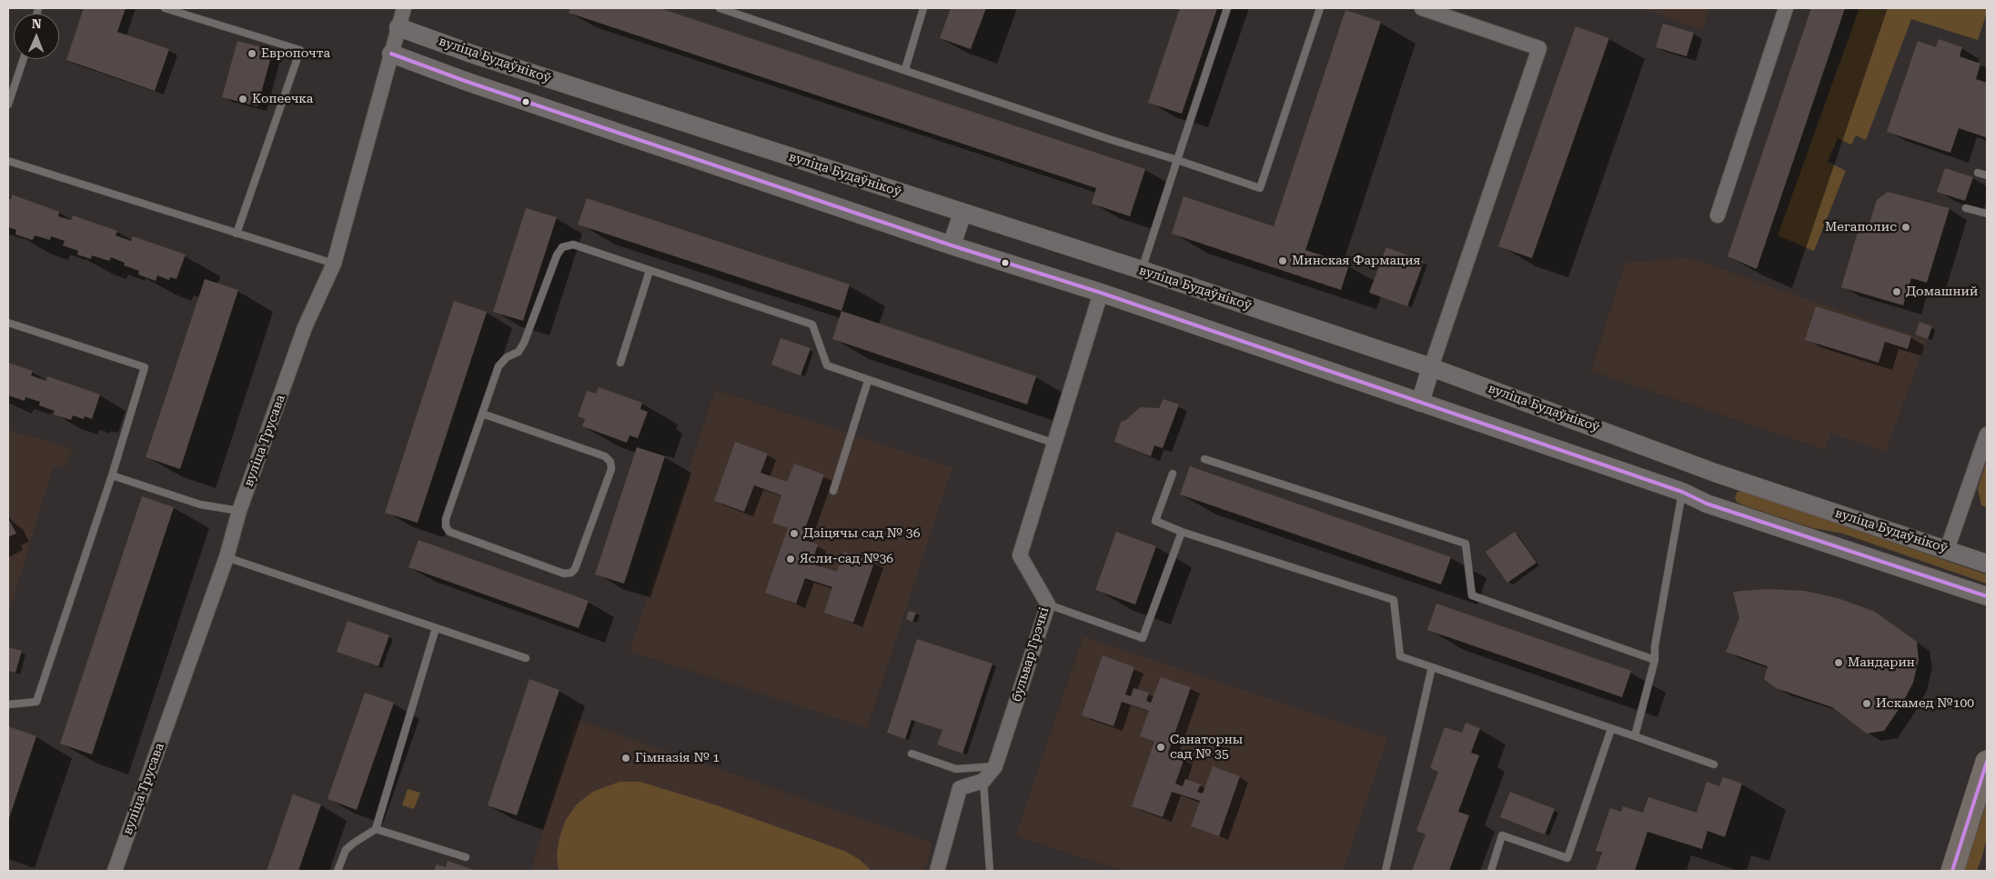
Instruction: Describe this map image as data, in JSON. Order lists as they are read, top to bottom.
{
  "streets": {
    "street": ["вуліца Будаўнікоў", "вуліца Трусава", "бульвар Грэчкі"]
  },
  "crossings": [
    ["вуліца Будаўнікоў", "вуліца Трусава"]
  ],
  "places": [
    "Европочта",
    "Копеечка",
    "Мегаполис",
    "Минская Фармация",
    "Домашний",
    "Дзіцячы сад № 36",
    "Ясли-сад №36",
    "Мандарин",
    "Искамед №100",
    "Санаторны сад № 35",
    "Гімназія № 1"
  ],
  "north": "top"
}
